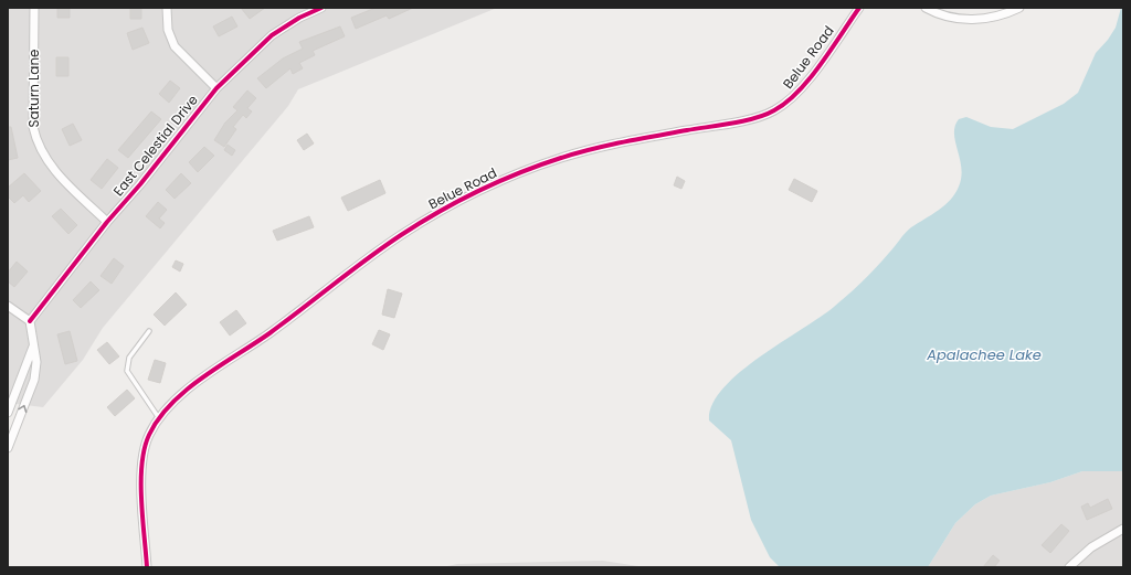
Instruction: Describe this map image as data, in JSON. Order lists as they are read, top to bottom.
{
  "streets": {
    "street": ["Belue Road", "Saturn Lane", "East Celestial Drive"]
  },
  "crossings": [
    ["Saturn Lane", "East Celestial Drive"]
  ],
  "water": ["Apalachee Lake"]
}
